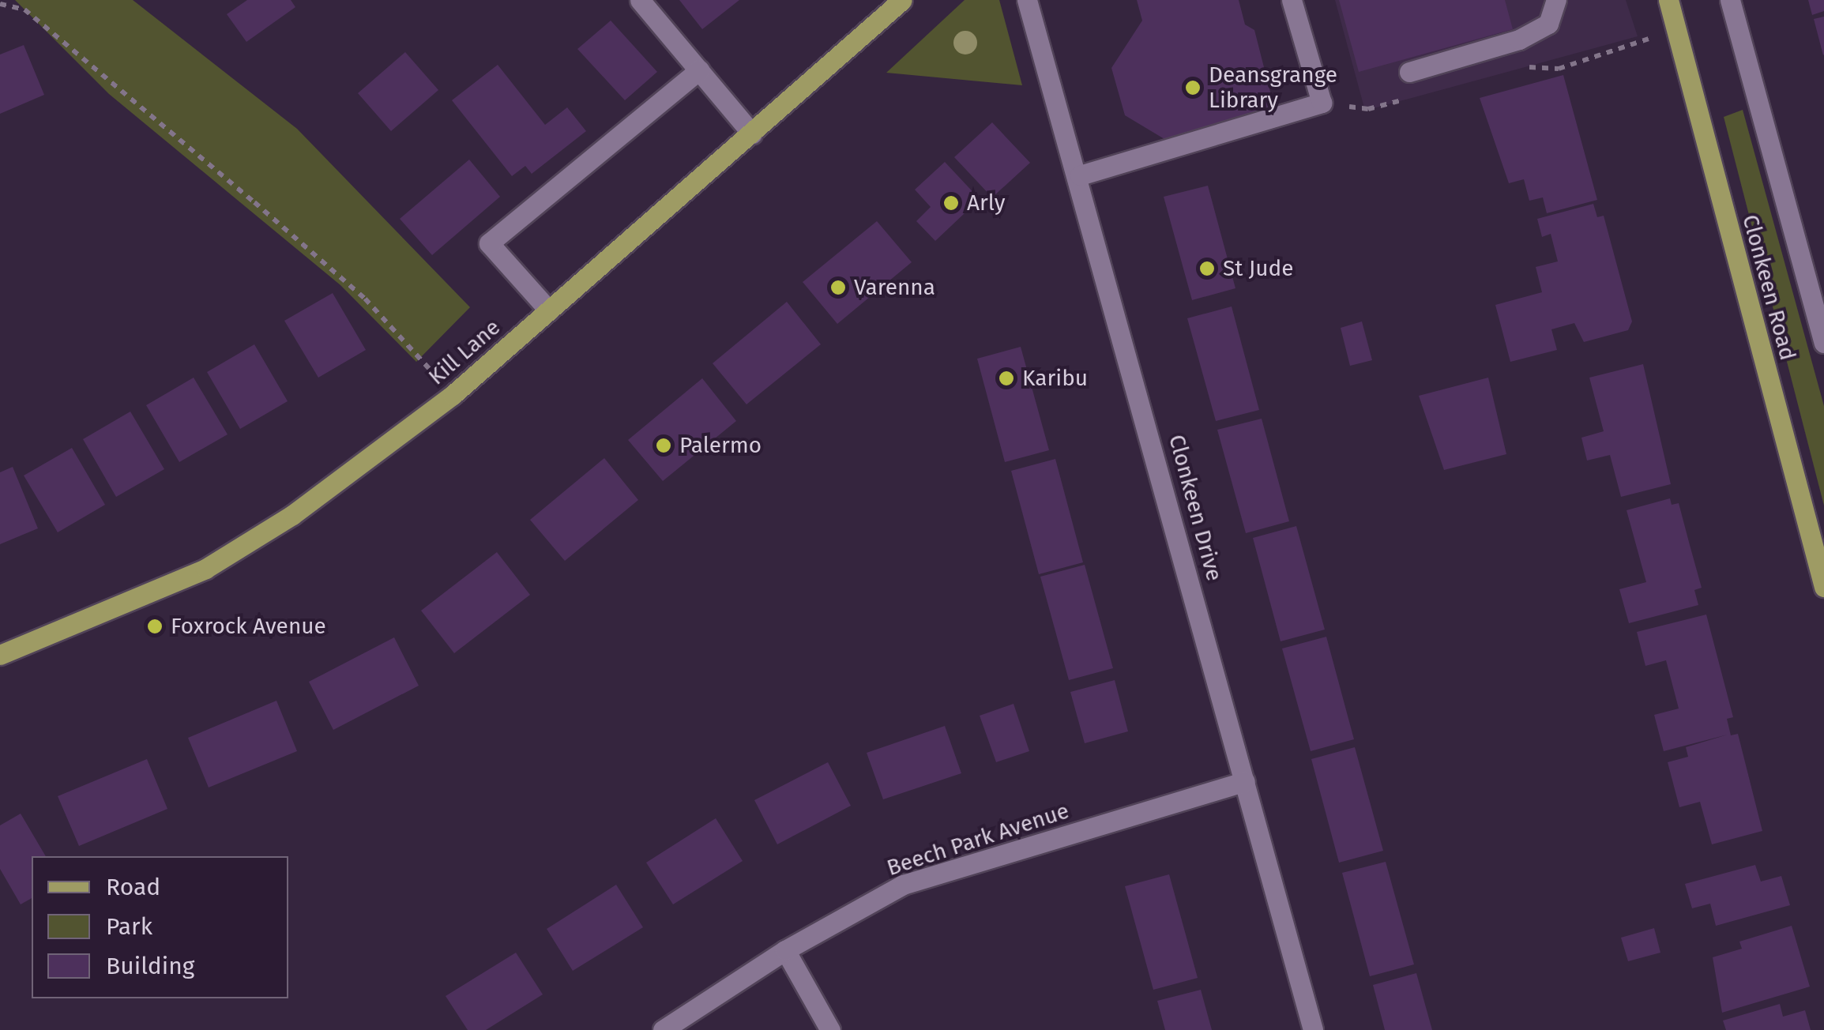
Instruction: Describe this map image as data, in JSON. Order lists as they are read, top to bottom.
{
  "streets": {
    "main road": ["Clonkeen Road", "Kill Lane"],
    "street": ["Clonkeen Drive", "Beech Park Avenue"]
  },
  "crossings": [
    ["Clonkeen Drive", "Beech Park Avenue"]
  ],
  "places": [
    "Deansgrange Library",
    "Arly",
    "St Jude",
    "Varenna",
    "Karibu",
    "Palermo",
    "Foxrock Avenue"
  ],
  "legend": ["Road", "Park", "Building"]
}
